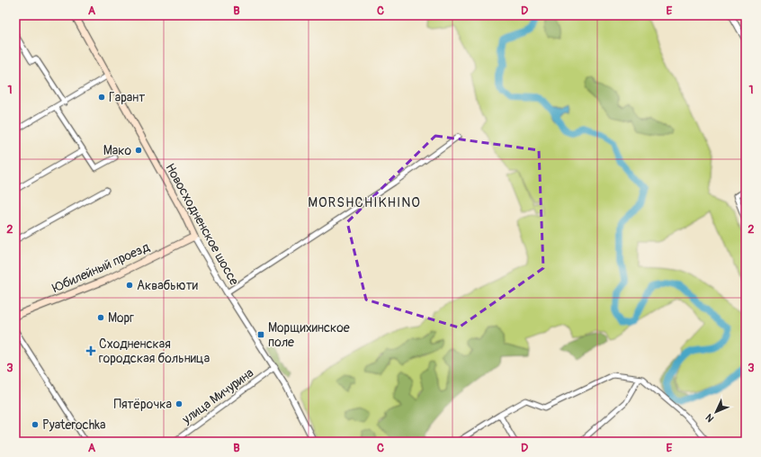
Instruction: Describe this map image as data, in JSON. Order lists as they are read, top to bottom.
{
  "streets": {
    "main road": ["Новосходненское шоссе", "Юбилейный проезд"],
    "street": ["улица Мичурина"]
  },
  "crossings": [
    ["Новосходненское шоссе", "Юбилейный проезд"],
    ["Новосходненское шоссе", "улица Мичурина"]
  ],
  "districts": ["MORSHCHIKHINO"],
  "places": {
    "other": [
      "Гарант",
      "Мако",
      "Аквабьюти",
      "Морг",
      "Пятёрочка",
      "Pyaterochka"
    ],
    "transit": ["Морщихинское поле"],
    "health": ["Сходненская городская больница"]
  },
  "north": "bottom left",
  "grid": {
    "columns": [
      "A",
      "B",
      "C",
      "D",
      "E"
    ],
    "rows": ["1", "2", "3"]
  }
}
